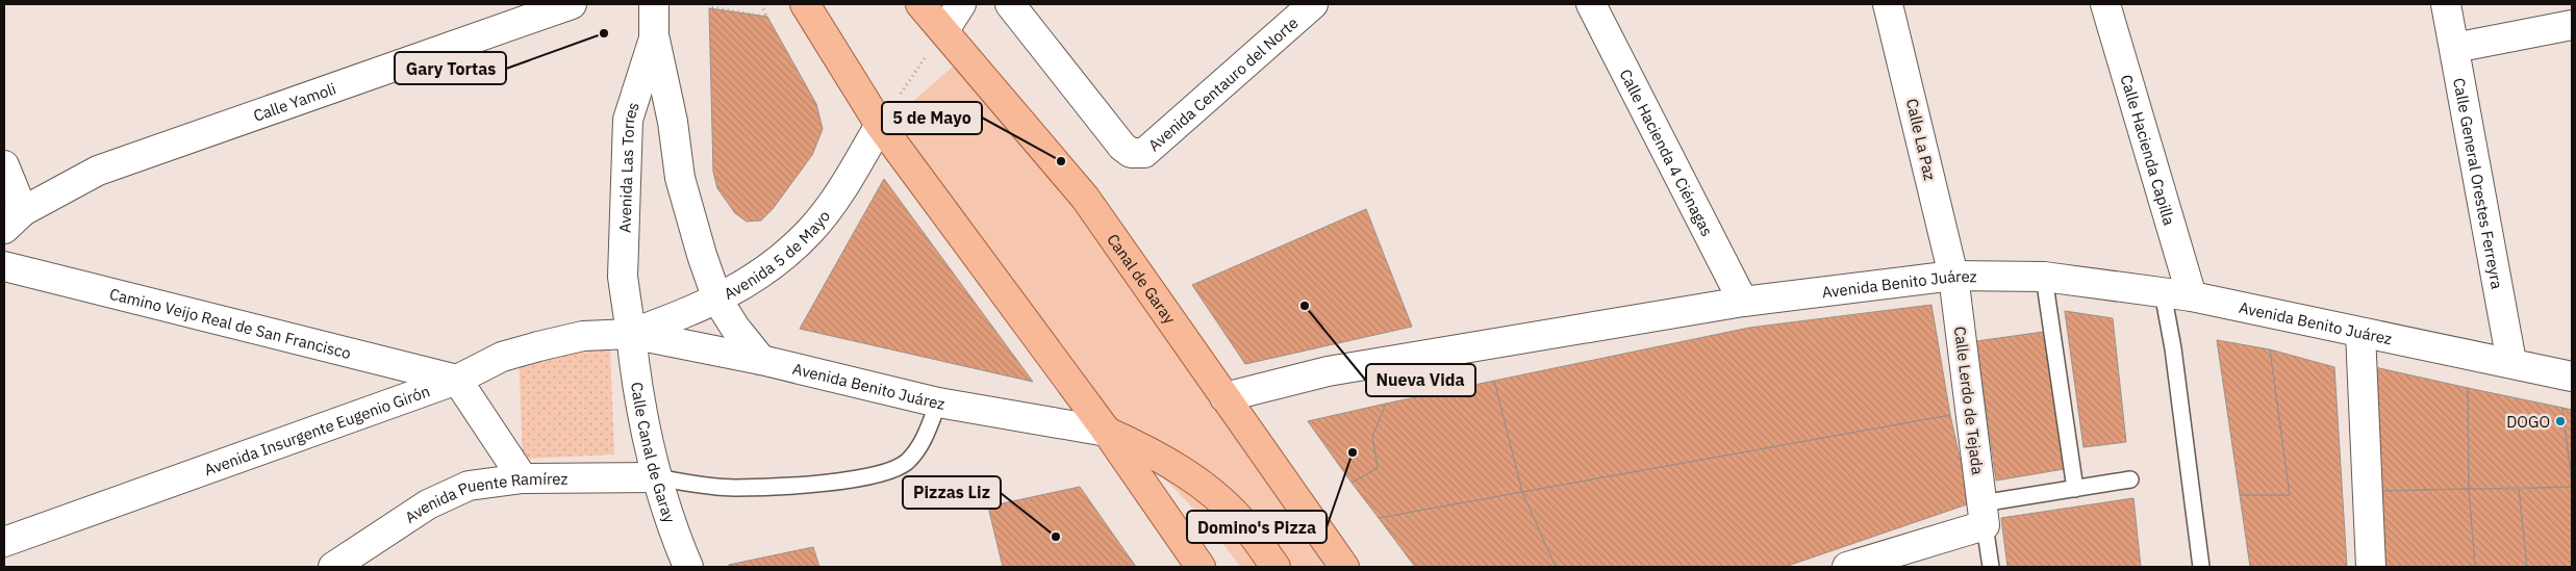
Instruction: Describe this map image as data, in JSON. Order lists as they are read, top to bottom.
{
  "streets": {
    "main road": ["Canal de Garay"],
    "street": [
      "Avenida Centauro del Norte",
      "Calle Yamoli",
      "Calle La Paz",
      "Calle Hacienda Capilla",
      "Calle Hacienda 4 Ciénagas",
      "Avenida Las Torres",
      "Calle General Orestes Ferreyra",
      "Avenida 5 de Mayo",
      "Avenida Benito Juárez",
      "Camino Veijo Real de San Francisco",
      "Calle Lerdo de Tejada",
      "Avenida Insurgente Eugenio Girón",
      "Calle Canal de Garay",
      "Avenida Puente Ramírez"
    ]
  },
  "crossings": [
    ["Calle La Paz", "Avenida Benito Juárez"],
    ["Calle La Paz", "Calle Lerdo de Tejada"],
    ["Calle Hacienda Capilla", "Avenida Benito Juárez"],
    ["Calle Hacienda 4 Ciénagas", "Avenida Benito Juárez"],
    ["Avenida Las Torres", "Avenida 5 de Mayo"],
    ["Avenida Las Torres", "Avenida Benito Juárez"],
    ["Avenida Las Torres", "Avenida Insurgente Eugenio Girón"],
    ["Avenida Las Torres", "Calle Canal de Garay"],
    ["Calle General Orestes Ferreyra", "Avenida Benito Juárez"],
    ["Avenida 5 de Mayo", "Avenida Benito Juárez"],
    ["Avenida 5 de Mayo", "Avenida Insurgente Eugenio Girón"],
    ["Avenida 5 de Mayo", "Calle Canal de Garay"],
    ["Canal de Garay", "Avenida Benito Juárez"],
    ["Avenida Benito Juárez", "Calle Lerdo de Tejada"],
    ["Avenida Benito Juárez", "Avenida Insurgente Eugenio Girón"],
    ["Avenida Benito Juárez", "Calle Canal de Garay"],
    ["Camino Veijo Real de San Francisco", "Avenida Insurgente Eugenio Girón"],
    ["Avenida Insurgente Eugenio Girón", "Calle Canal de Garay"],
    ["Calle Canal de Garay", "Avenida Puente Ramírez"]
  ],
  "places": [
    "Gary Tortas",
    "5 de Mayo",
    "Nueva Vida",
    "DOGO",
    "Domino's Pizza",
    "Pizzas Liz"
  ]
}
